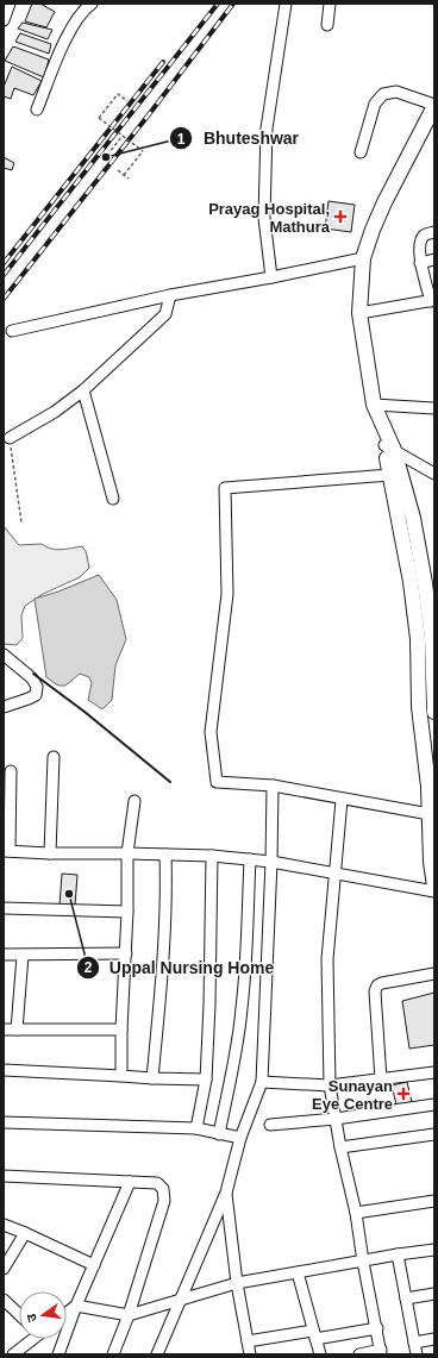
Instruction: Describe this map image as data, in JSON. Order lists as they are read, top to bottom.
{
  "places": {
    "other": ["Bhuteshwar", "Uppal Nursing Home"],
    "health": ["Prayag Hospital, Mathura", "Sunayan Eye Centre"]
  },
  "north": "left"
}
